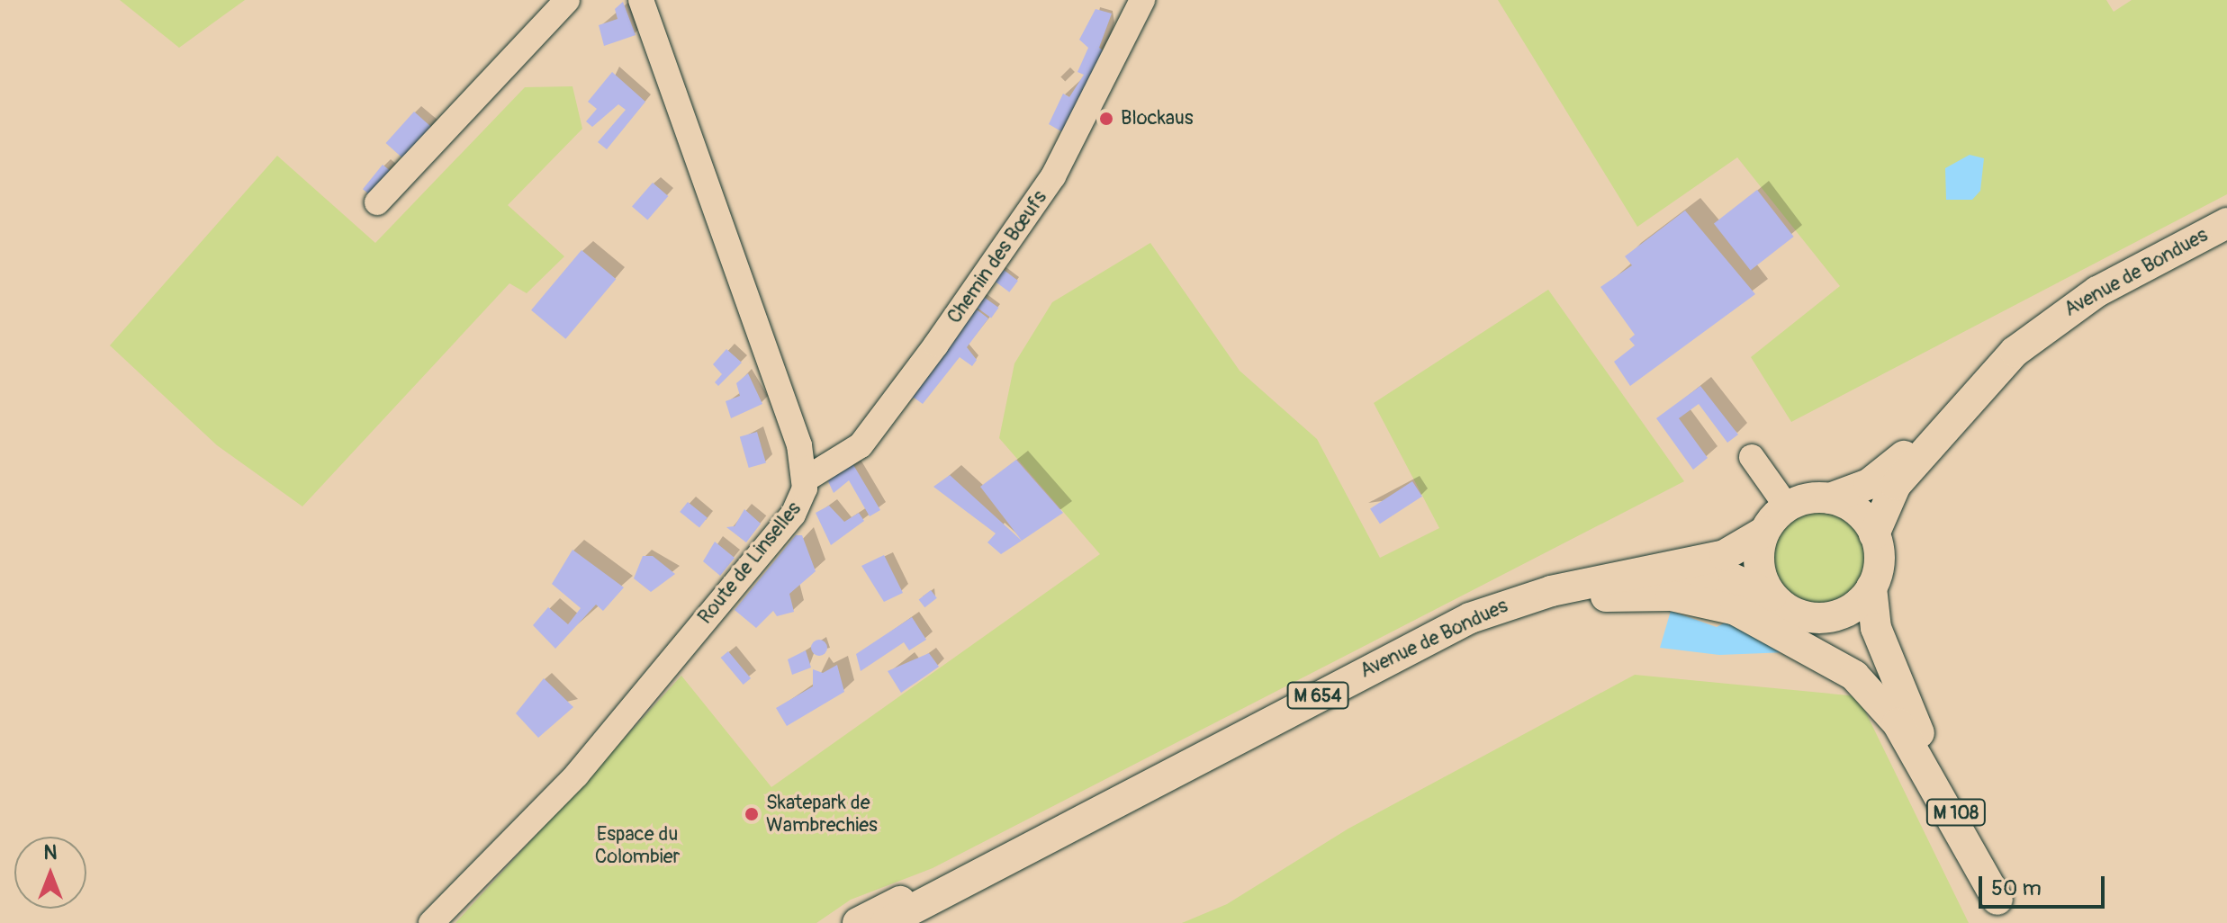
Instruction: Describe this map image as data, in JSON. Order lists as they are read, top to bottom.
{
  "streets": {
    "main road": ["Avenue de Bondues", "M 654", "M 108"],
    "street": ["Chemin des Bœufs", "Route de Linselles"]
  },
  "crossings": [
    ["Chemin des Bœufs", "Route de Linselles"],
    ["Avenue de Bondues", "M 108"]
  ],
  "parks": ["Espace du Colombier"],
  "places": ["Blockaus", "Skatepark de Wambrechies"],
  "scale_bar": "50 m",
  "north": "top"
}
